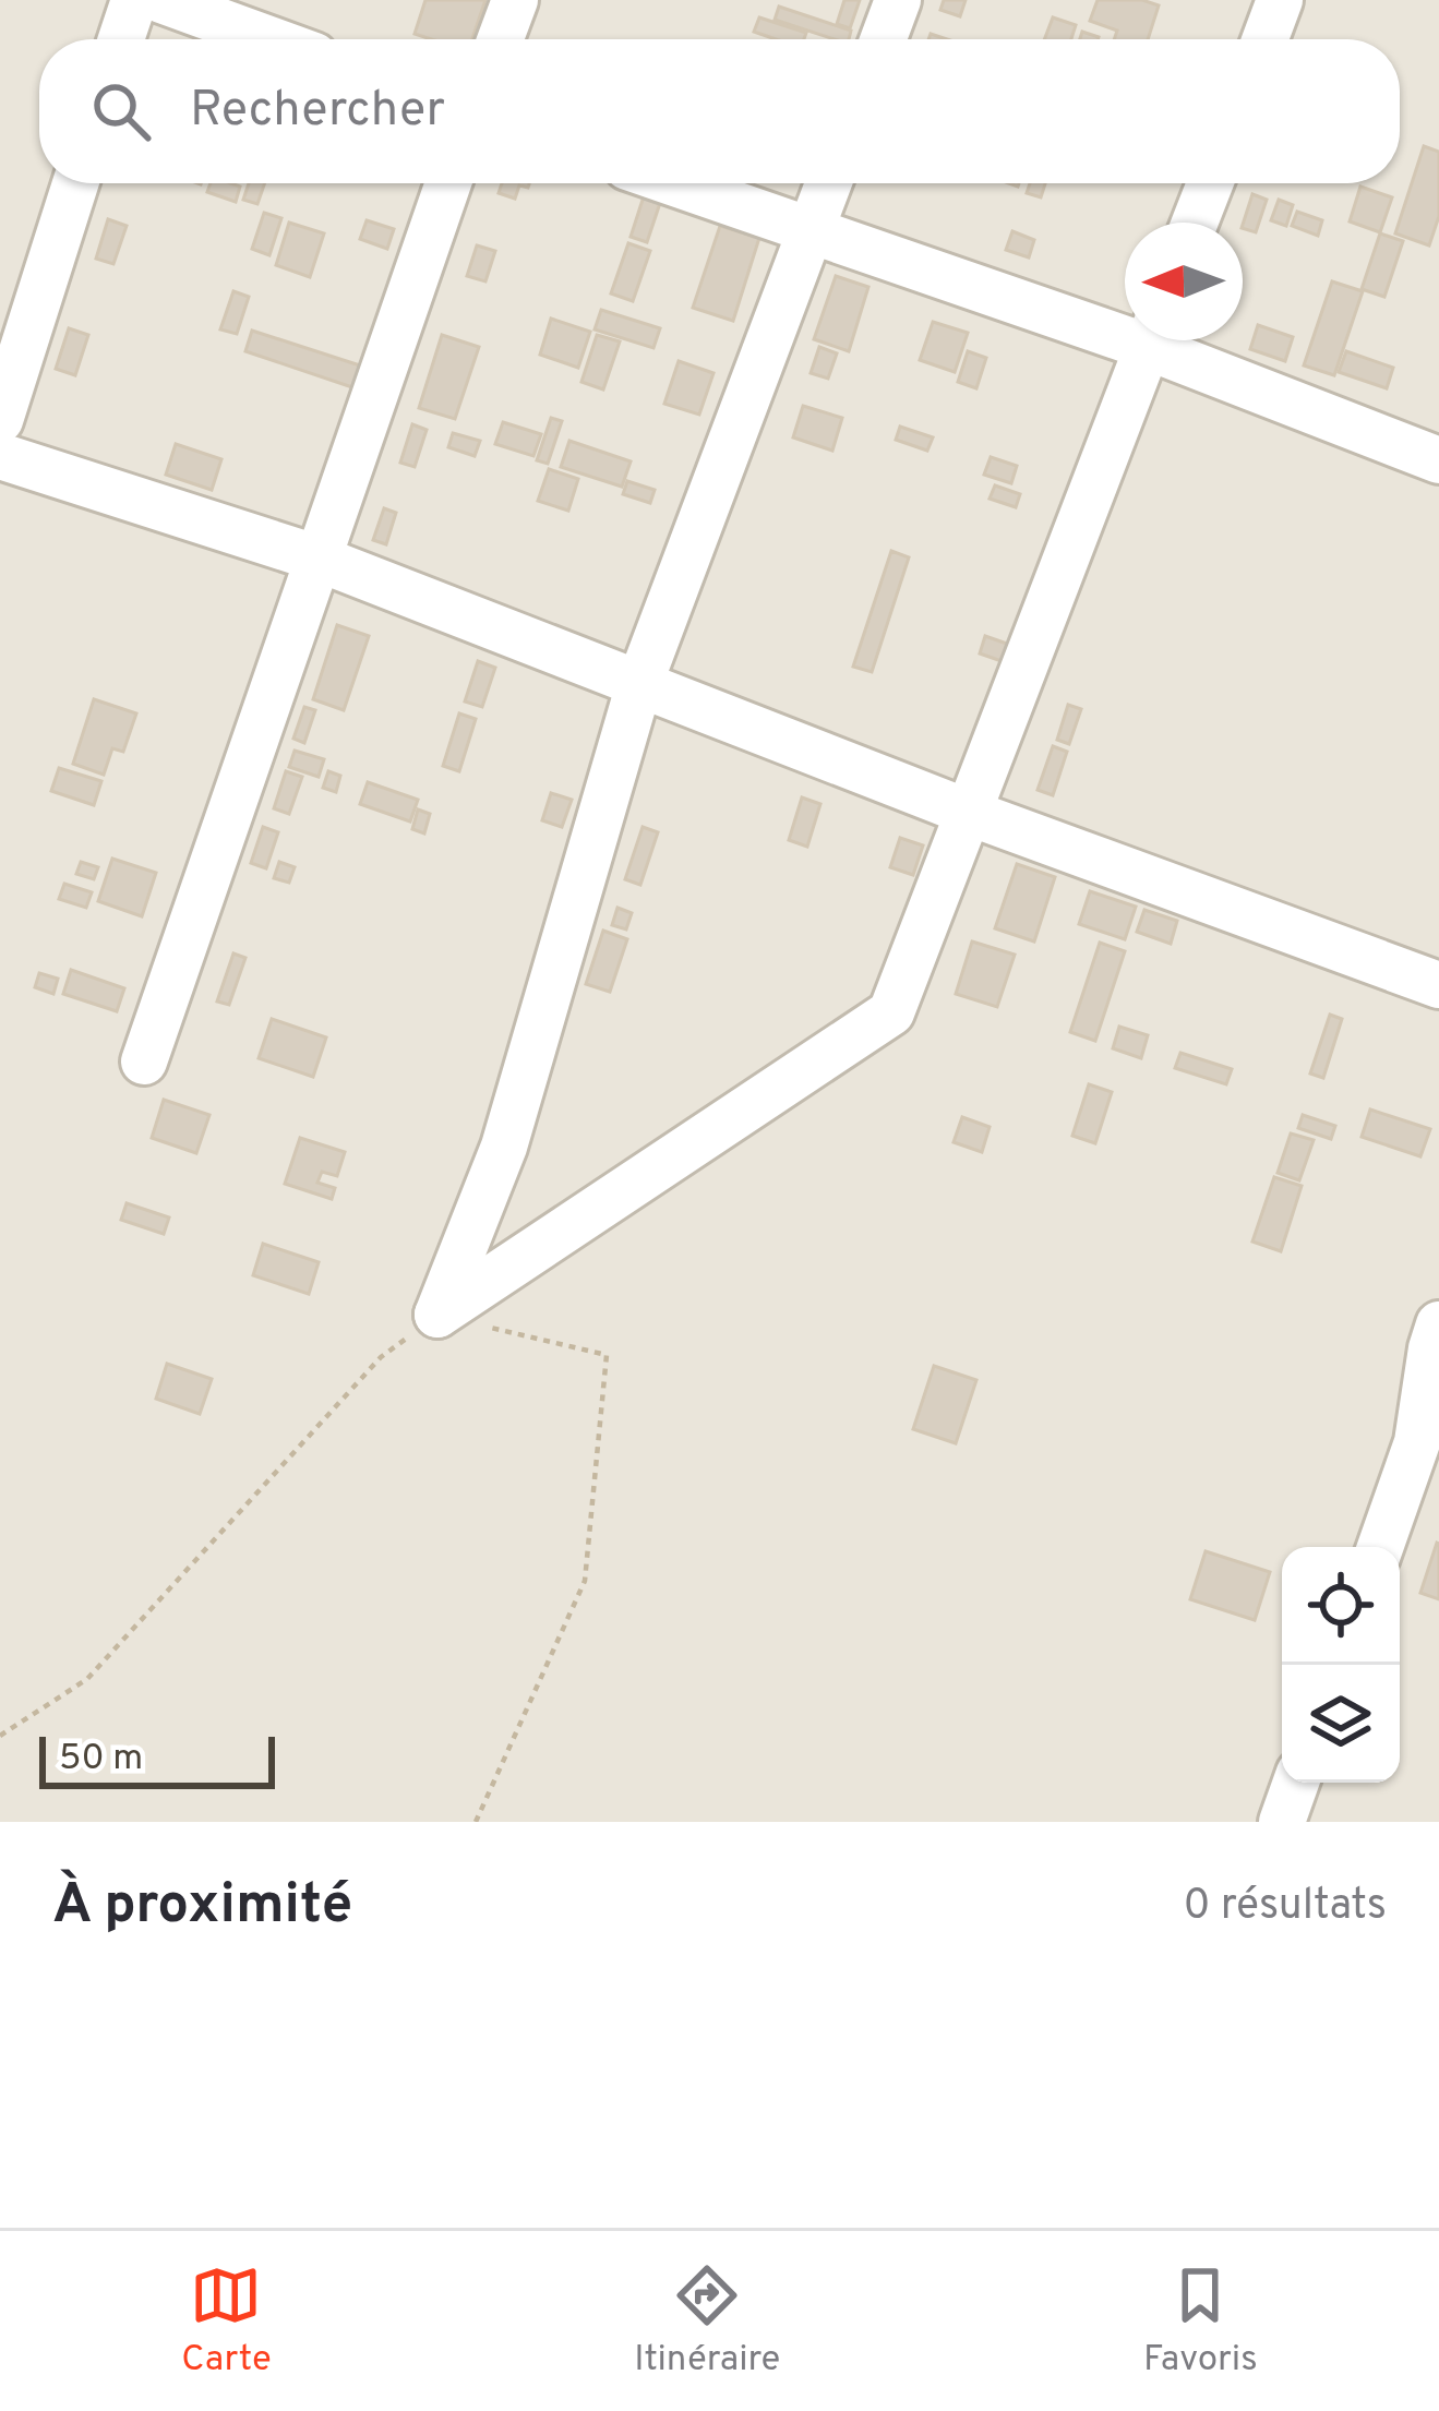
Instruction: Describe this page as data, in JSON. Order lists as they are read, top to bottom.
{
  "scale_bar": "50 m",
  "north": "left",
  "page": {
    "search": "Rechercher",
    "scale": "50 m",
    "heading": ["À proximité", "0 résultats"],
    "nav": ["Carte", "Itinéraire", "Favoris"]
  }
}
